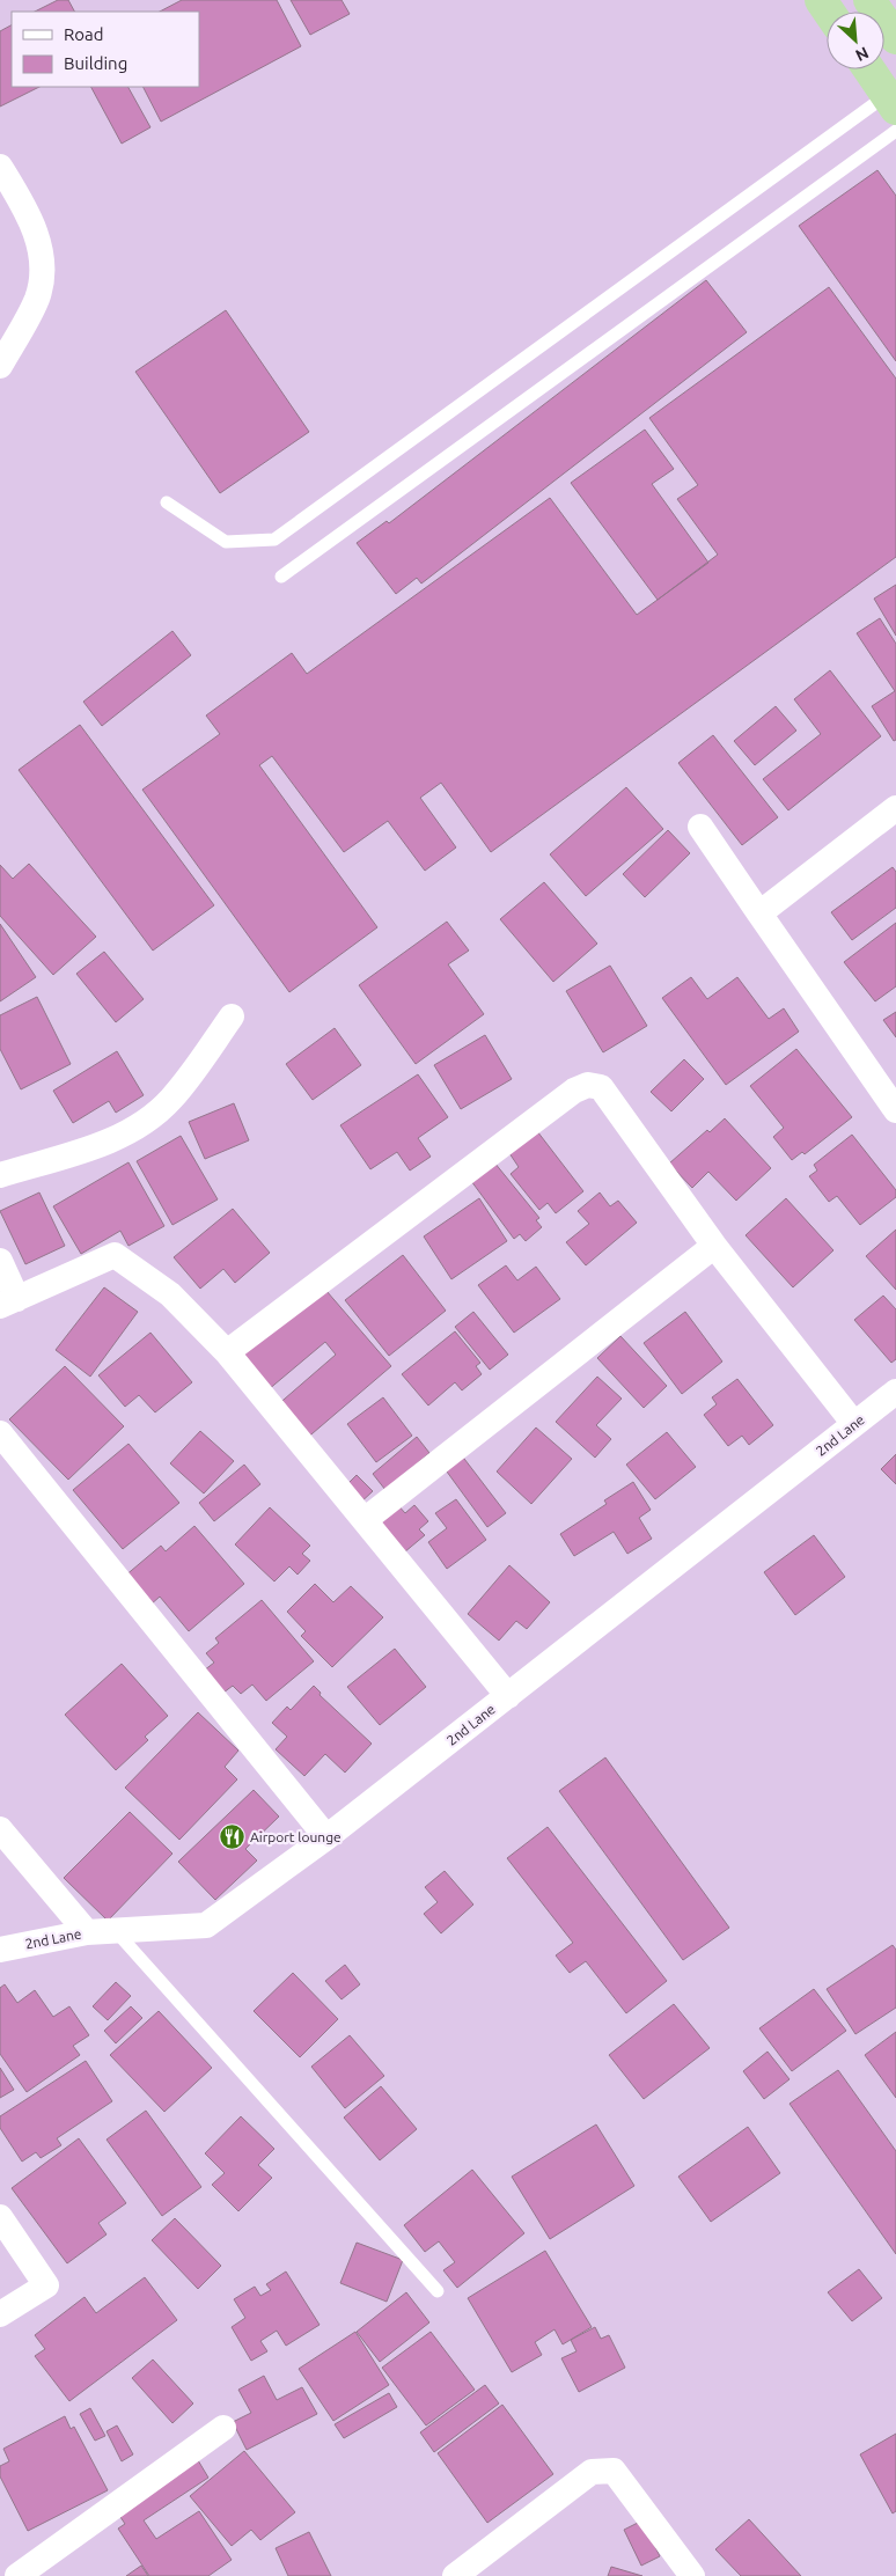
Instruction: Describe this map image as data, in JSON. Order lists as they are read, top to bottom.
{
  "streets": {
    "street": ["2nd Lane"]
  },
  "places": {
    "restaurant": ["Airport lounge"]
  },
  "legend": ["Road", "Building"],
  "north": "bottom right"
}
